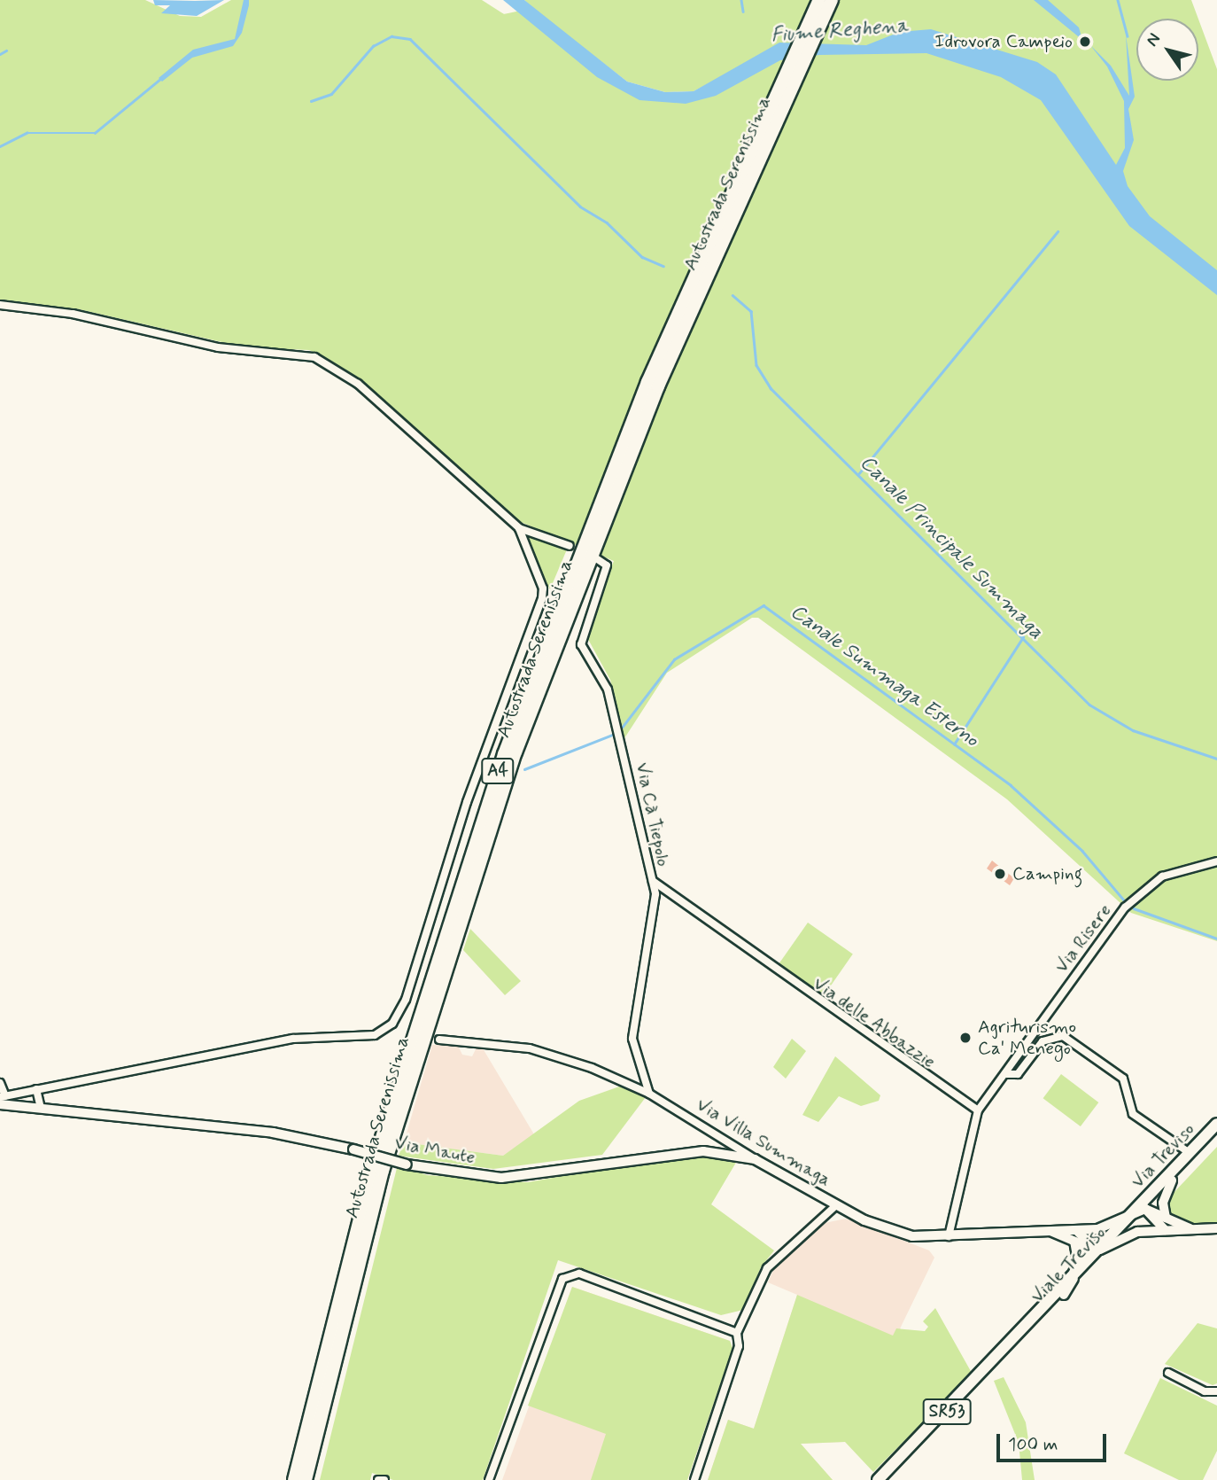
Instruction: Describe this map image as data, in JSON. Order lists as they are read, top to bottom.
{
  "streets": {
    "highway": ["Autostrada Serenissima", "A4"],
    "main road": ["Via Treviso", "Viale Treviso", "SR53"],
    "street": [
      "Via Cà Tiepolo",
      "Via Risere",
      "Via delle Abbazzie",
      "Via Villa Summaga",
      "Via Maute"
    ]
  },
  "crossings": [
    ["Via Cà Tiepolo", "Via delle Abbazzie"],
    ["Via Cà Tiepolo", "Via Villa Summaga"],
    ["Via Risere", "Via delle Abbazzie"],
    ["Via Risere", "Via Treviso"],
    ["Via Villa Summaga", "Via Maute"],
    ["Via Villa Summaga", "Via Treviso"],
    ["Via Villa Summaga", "Viale Treviso"],
    ["Via Treviso", "Viale Treviso"]
  ],
  "water": ["Fiume Reghena", "Canale Principale Summaga", "Canale Summaga Esterno"],
  "places": ["Idrovora Campeio", "Camping", "Agriturismo Ca' Menego"],
  "scale_bar": "100 m",
  "north": "top left"
}
